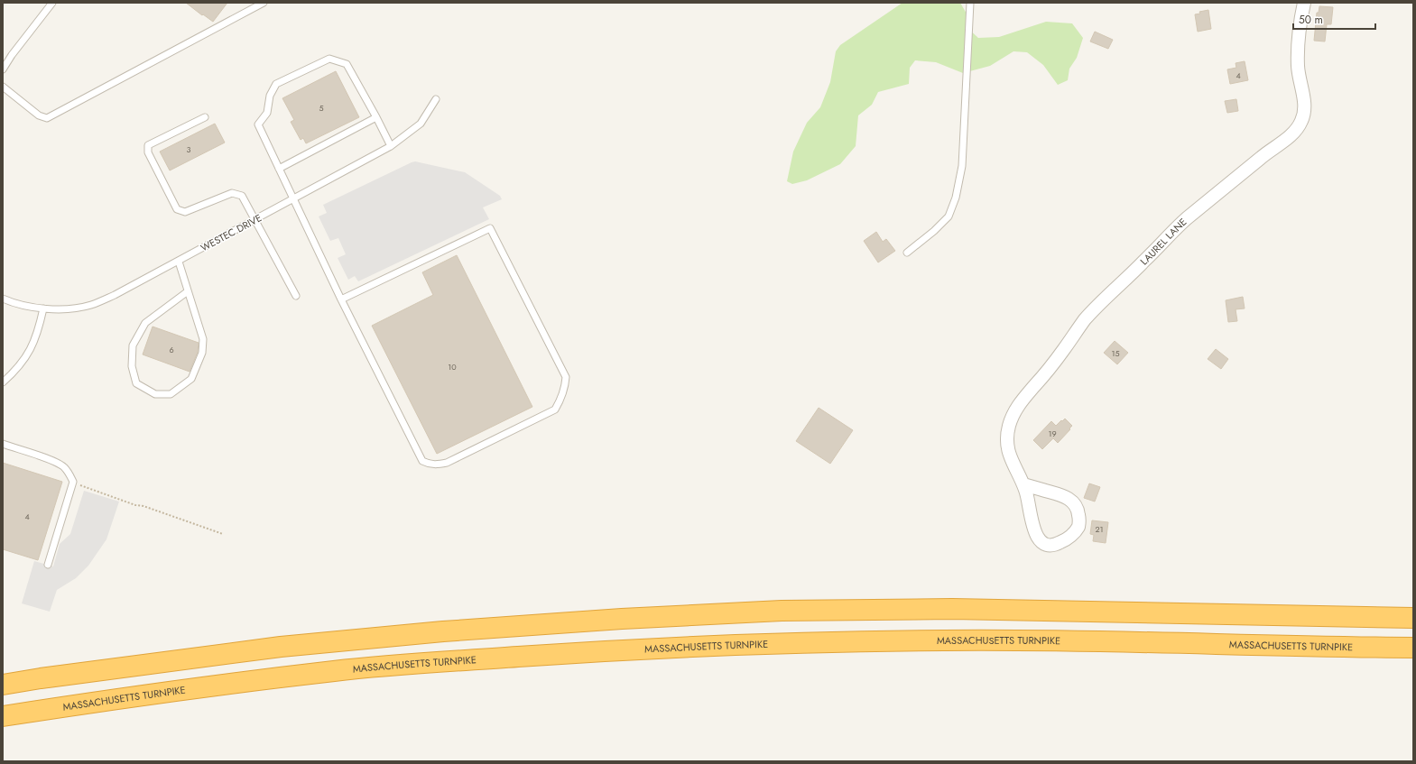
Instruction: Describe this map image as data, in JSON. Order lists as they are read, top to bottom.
{
  "streets": {
    "highway": ["MASSACHUSETTS TURNPIKE"],
    "street": ["LAUREL LANE"],
    "lane": ["WESTEC DRIVE"]
  },
  "house_numbers": [
    "4",
    "5",
    "3",
    "6",
    "15",
    "10",
    "19",
    "4",
    "21"
  ],
  "scale_bar": "50 m"
}
